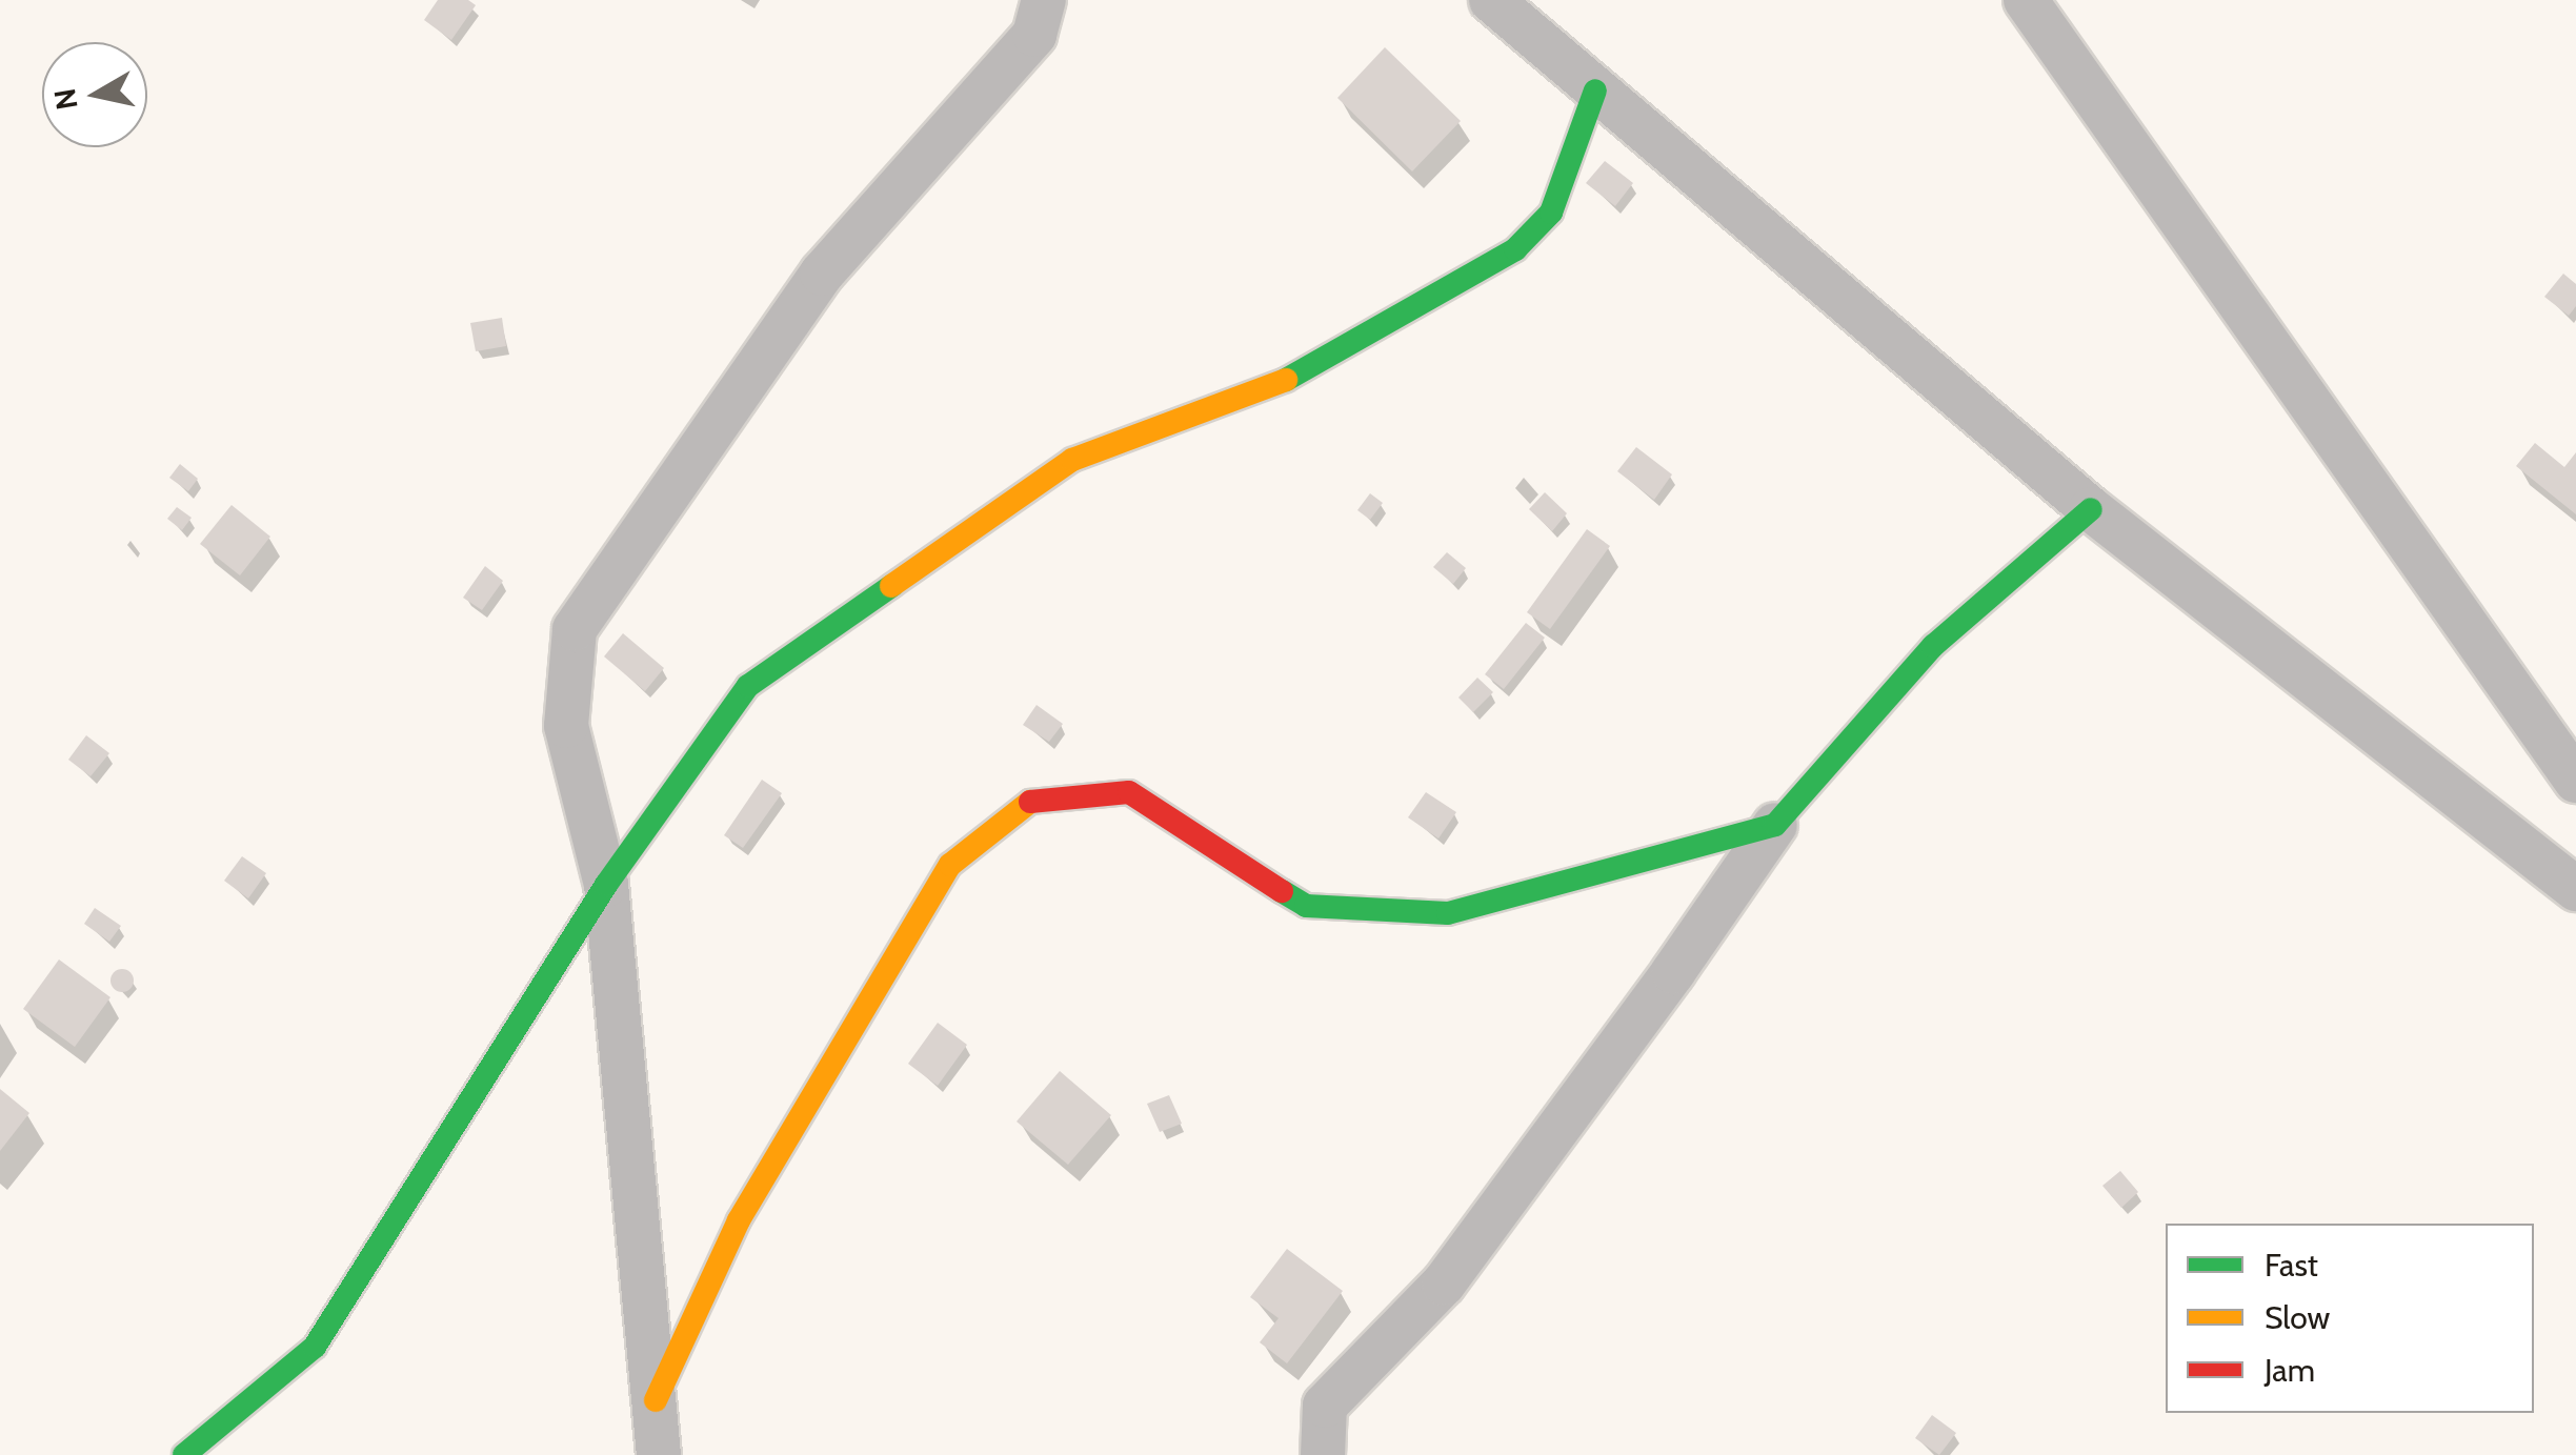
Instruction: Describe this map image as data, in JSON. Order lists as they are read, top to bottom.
{
  "legend": ["Fast", "Slow", "Jam"],
  "north": "left"
}
